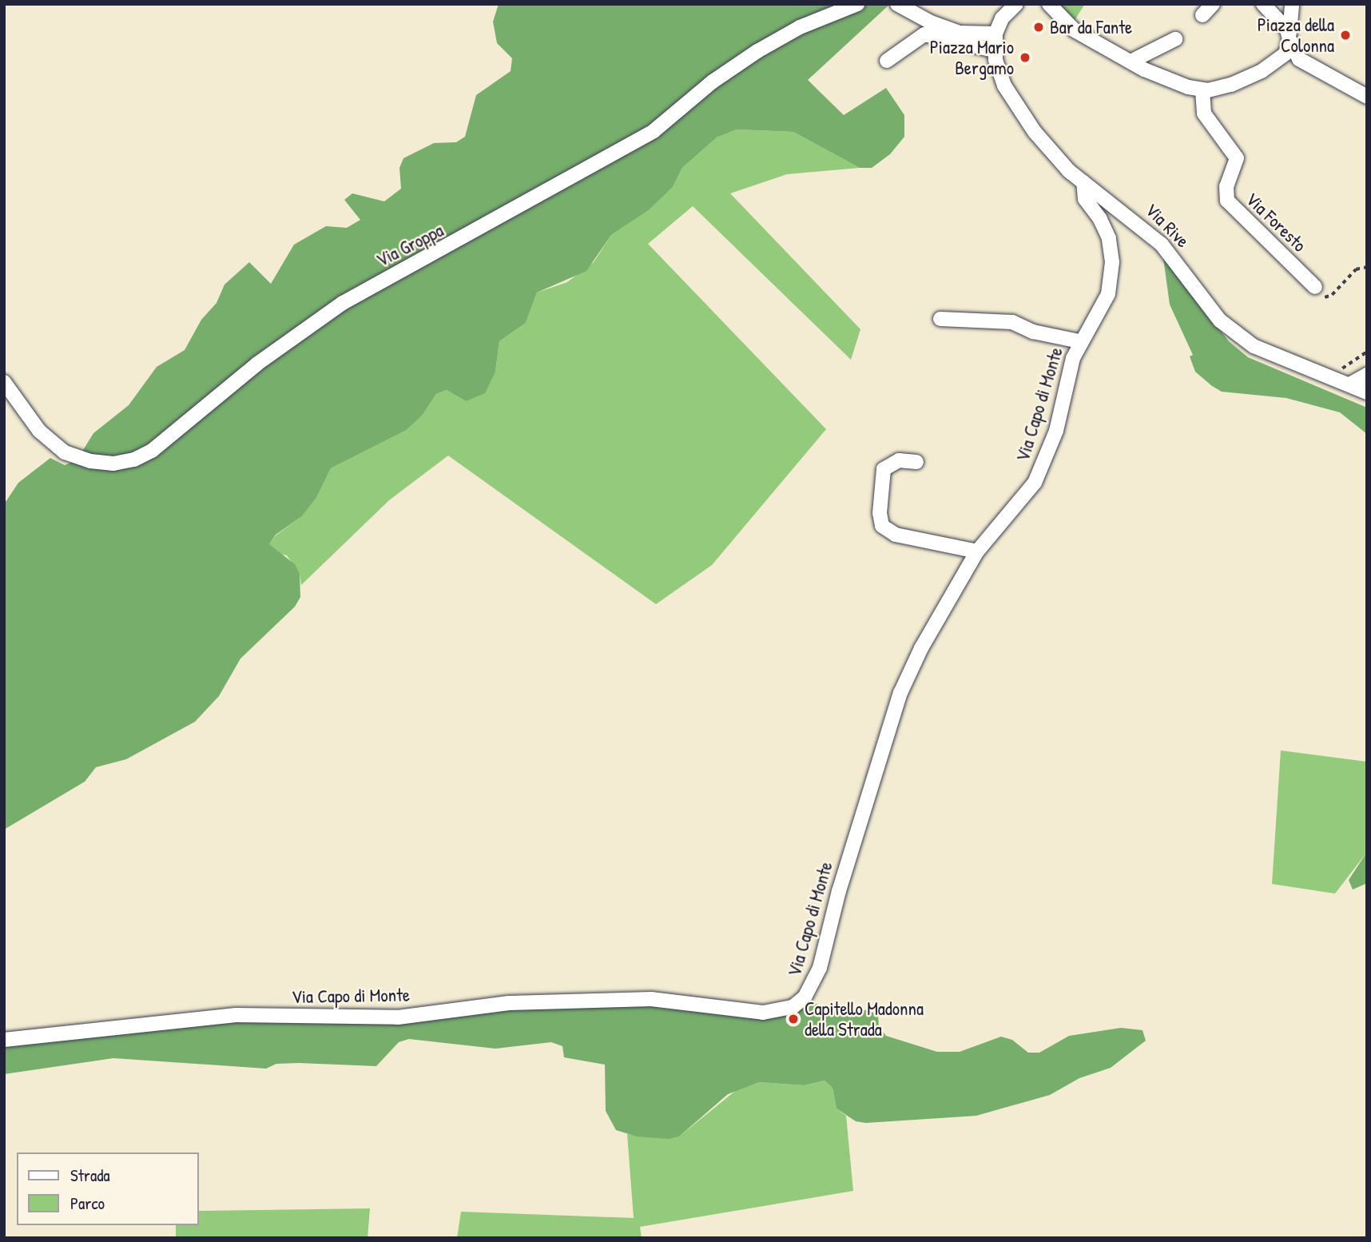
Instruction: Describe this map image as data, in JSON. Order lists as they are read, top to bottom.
{
  "streets": {
    "street": [
      "Via Foresto",
      "Via Rive",
      "Via Groppa",
      "Via Capo di Monte"
    ]
  },
  "crossings": [
    ["Via Rive", "Via Capo di Monte"]
  ],
  "places": [
    "Bar da Fante",
    "Piazza della Colonna",
    "Piazza Mario Bergamo",
    "Capitello Madonna della Strada"
  ],
  "legend": ["Strada", "Parco"]
}
